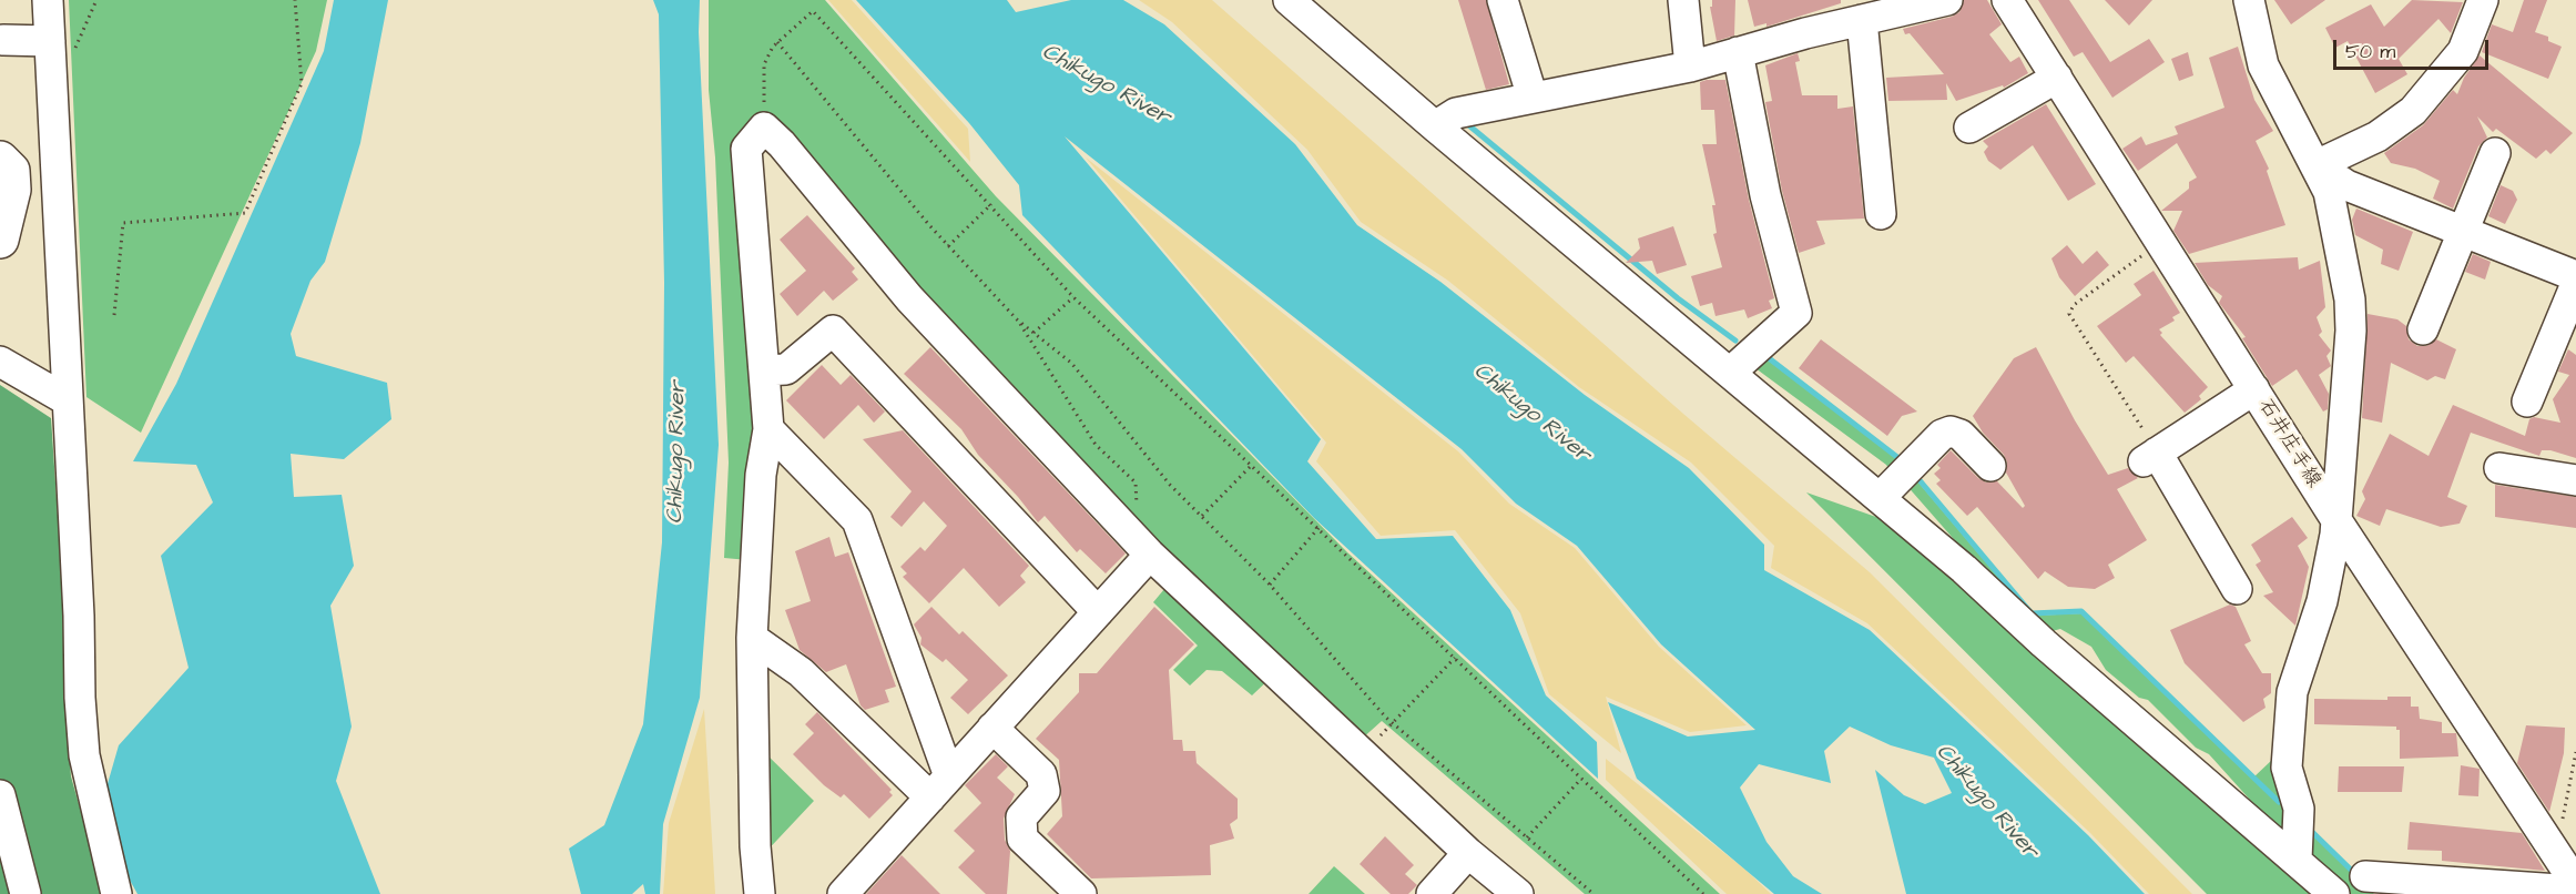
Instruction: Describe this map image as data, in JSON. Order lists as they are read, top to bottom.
{
  "streets": {
    "street": ["石井庄手線"]
  },
  "water": ["Chikugo River"],
  "scale_bar": "50 m"
}
